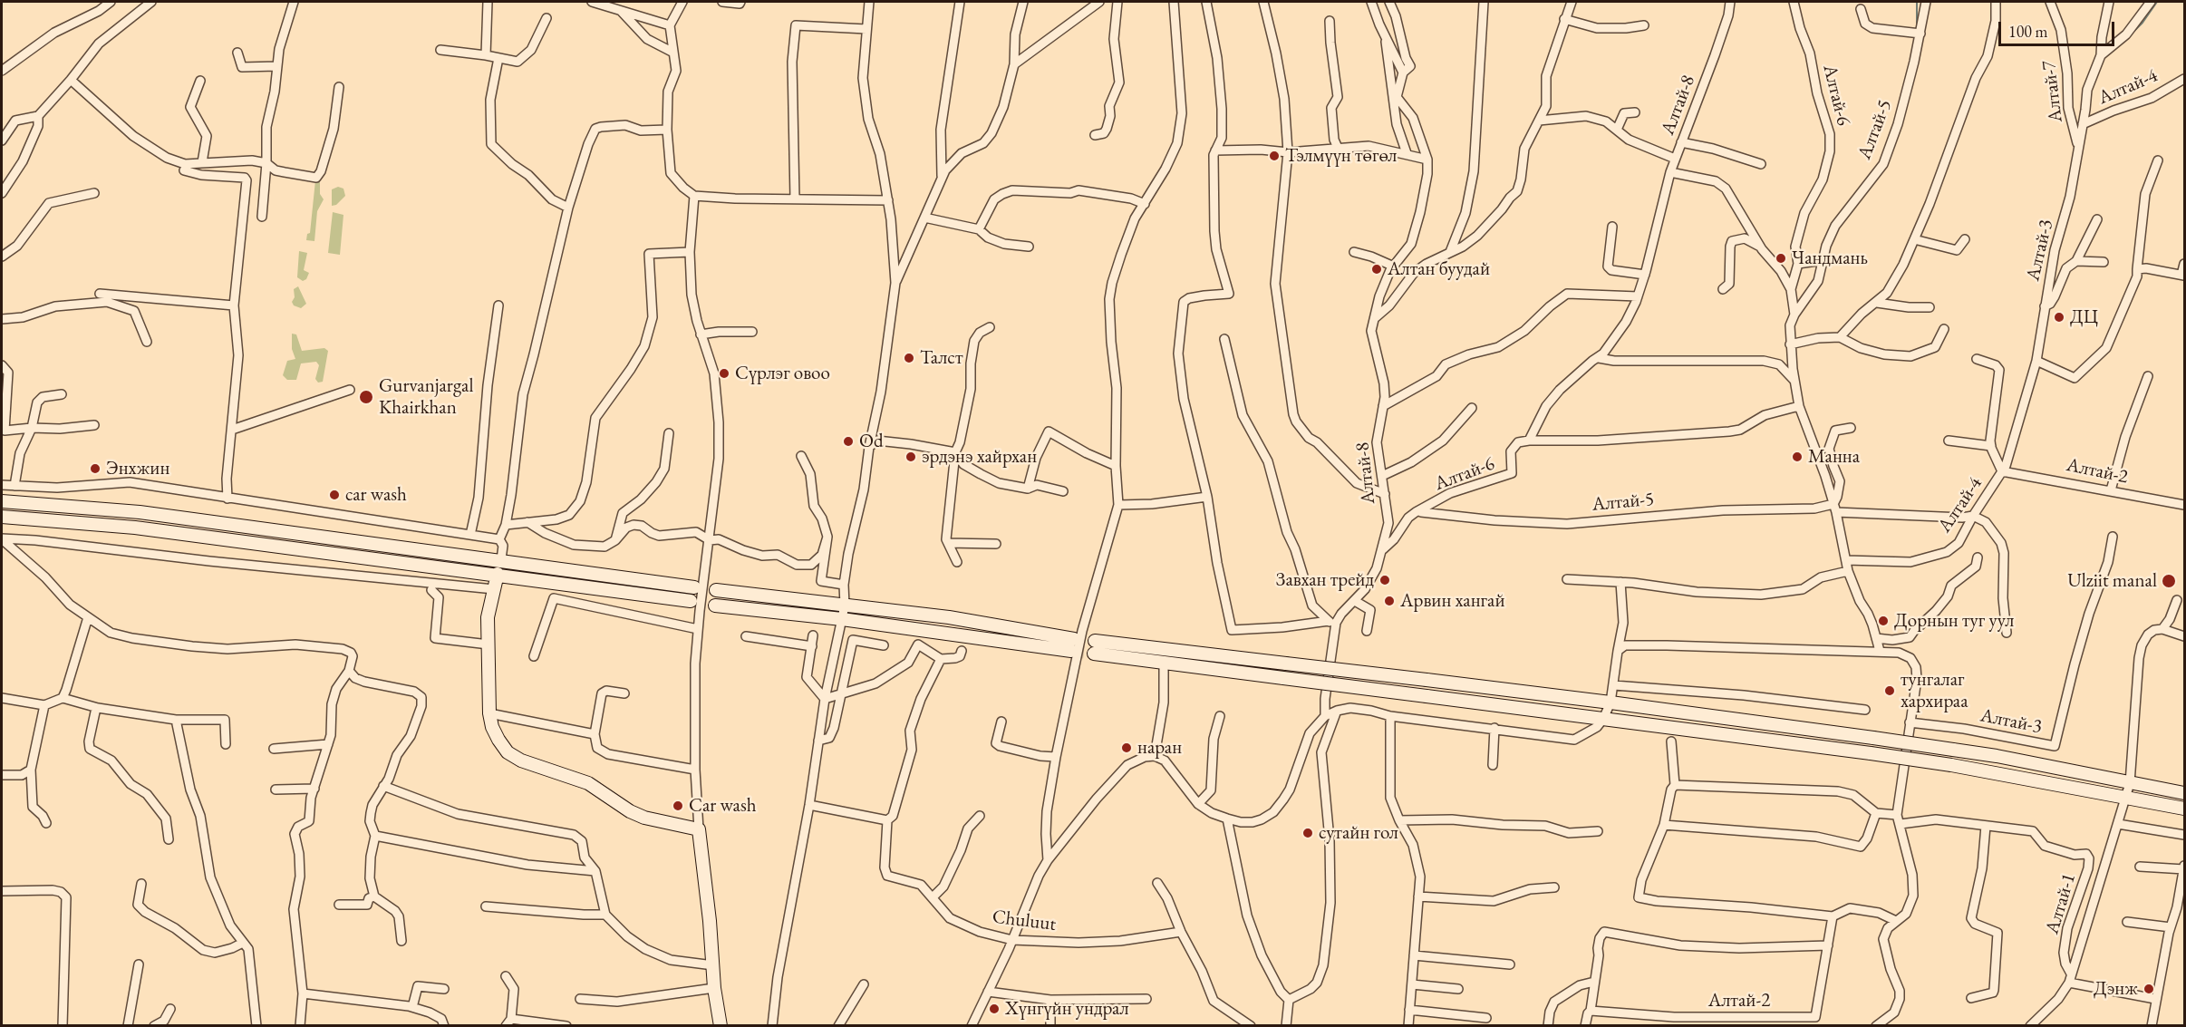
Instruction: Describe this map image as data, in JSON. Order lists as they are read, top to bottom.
{
  "streets": {
    "street": [
      "Алтай-4",
      "Алтай-7",
      "Алтай-6",
      "Алтай-8",
      "Алтай-5",
      "Алтай-3",
      "Алтай-2",
      "Алтай-1",
      "Chuluut"
    ]
  },
  "crossings": [
    ["Алтай-4", "Алтай-7"],
    ["Алтай-4", "Алтай-5"],
    ["Алтай-4", "Алтай-3"],
    ["Алтай-4", "Алтай-2"],
    ["Алтай-7", "Алтай-3"],
    ["Алтай-6", "Алтай-8"],
    ["Алтай-6", "Алтай-5"],
    ["Алтай-3", "Алтай-2"]
  ],
  "places": [
    "Тэлмүүн төгөл",
    "Чандмань",
    "Алтан буудай",
    "ДЦ",
    "Талст",
    "Сүрлэг овоо",
    "Gurvanjargal Khairkhan",
    "Od",
    "эрдэнэ хайрхан",
    "Манна",
    "Энхжин",
    "car wash",
    "Завхан трейд",
    "Ulziit manal",
    "Арвин хангай",
    "Дорнын туг уул",
    "тунгалаг хархираа",
    "наран",
    "Car wash",
    "сутайн гол",
    "Дэнж",
    "Хүнгүйн ундрал"
  ],
  "scale_bar": "100 m"
}
